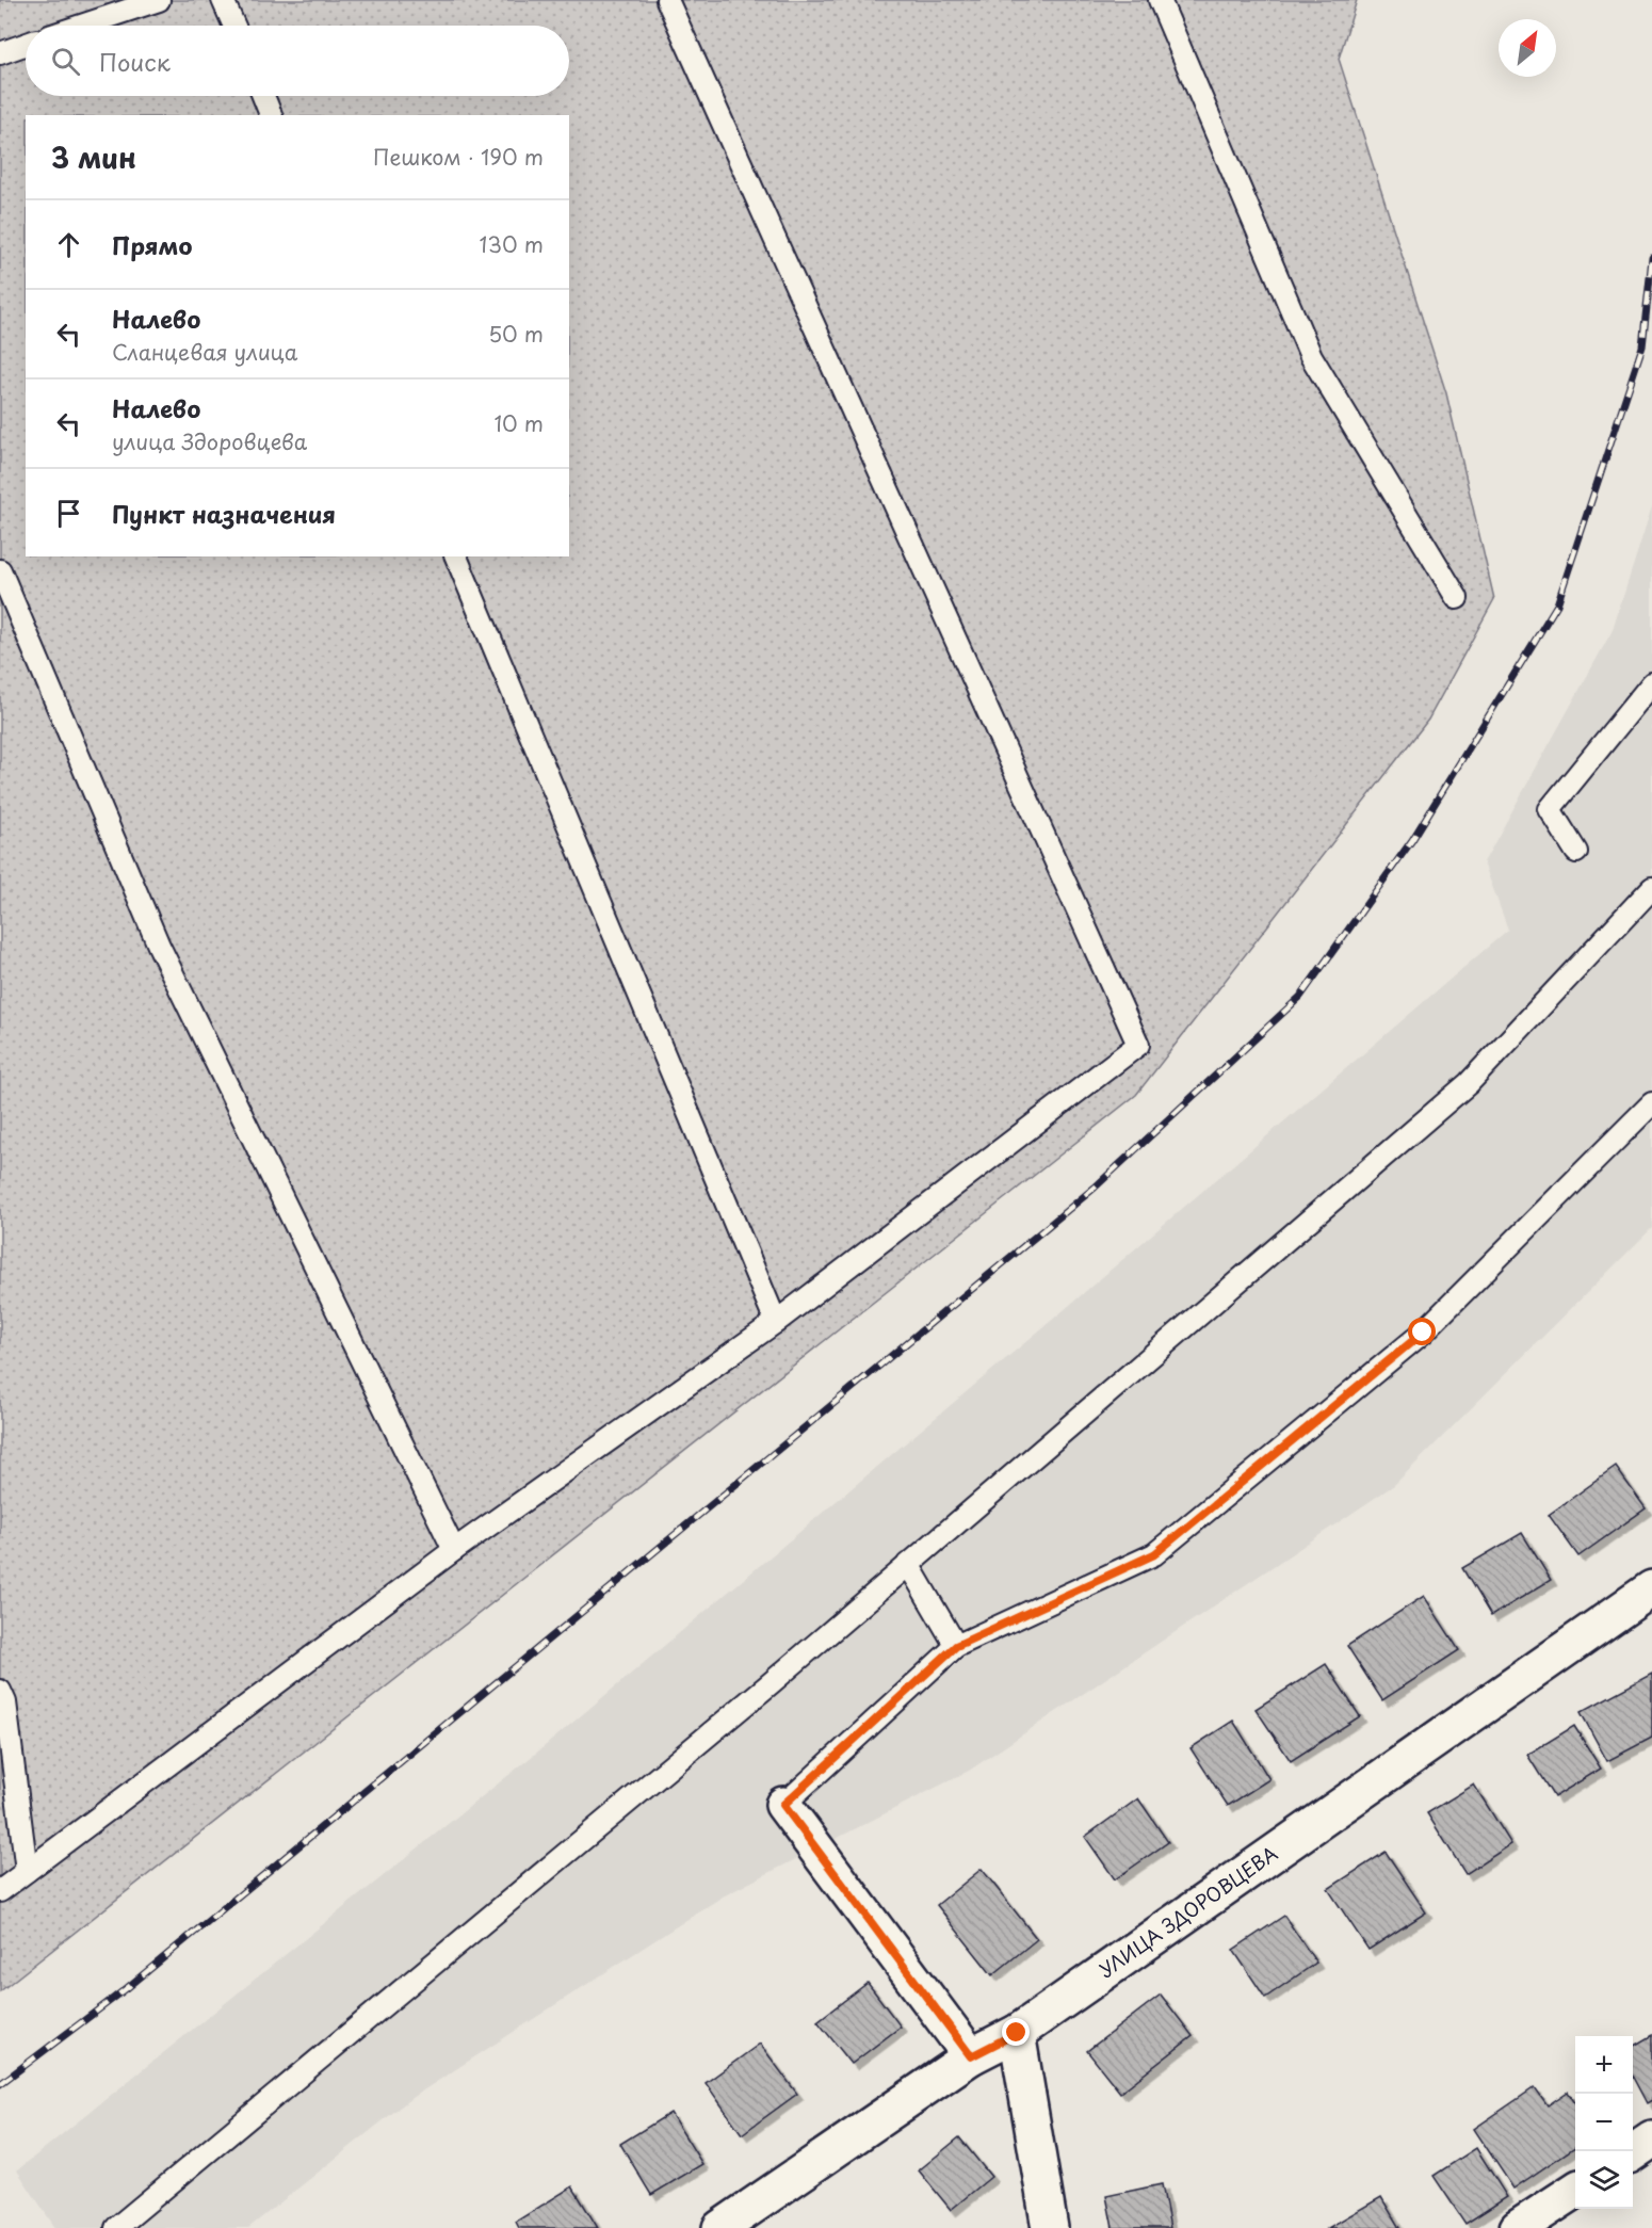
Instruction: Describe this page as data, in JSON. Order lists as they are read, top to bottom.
{
  "streets": {
    "street": ["УЛИЦА ЗДОРОВЦЕВА"]
  },
  "north": "top right",
  "page": {
    "search": "Поиск",
    "heading": ["3 мин", "Пешком · 190 m"],
    "list": [
      ["Прямо", "130 m"],
      ["Налево", "Сланцевая улица", "50 m"],
      ["Налево", "улица Здоровцева", "10 m"],
      "Пункт назначения"
    ],
    "map_buttons": ["+", "−"]
  }
}
